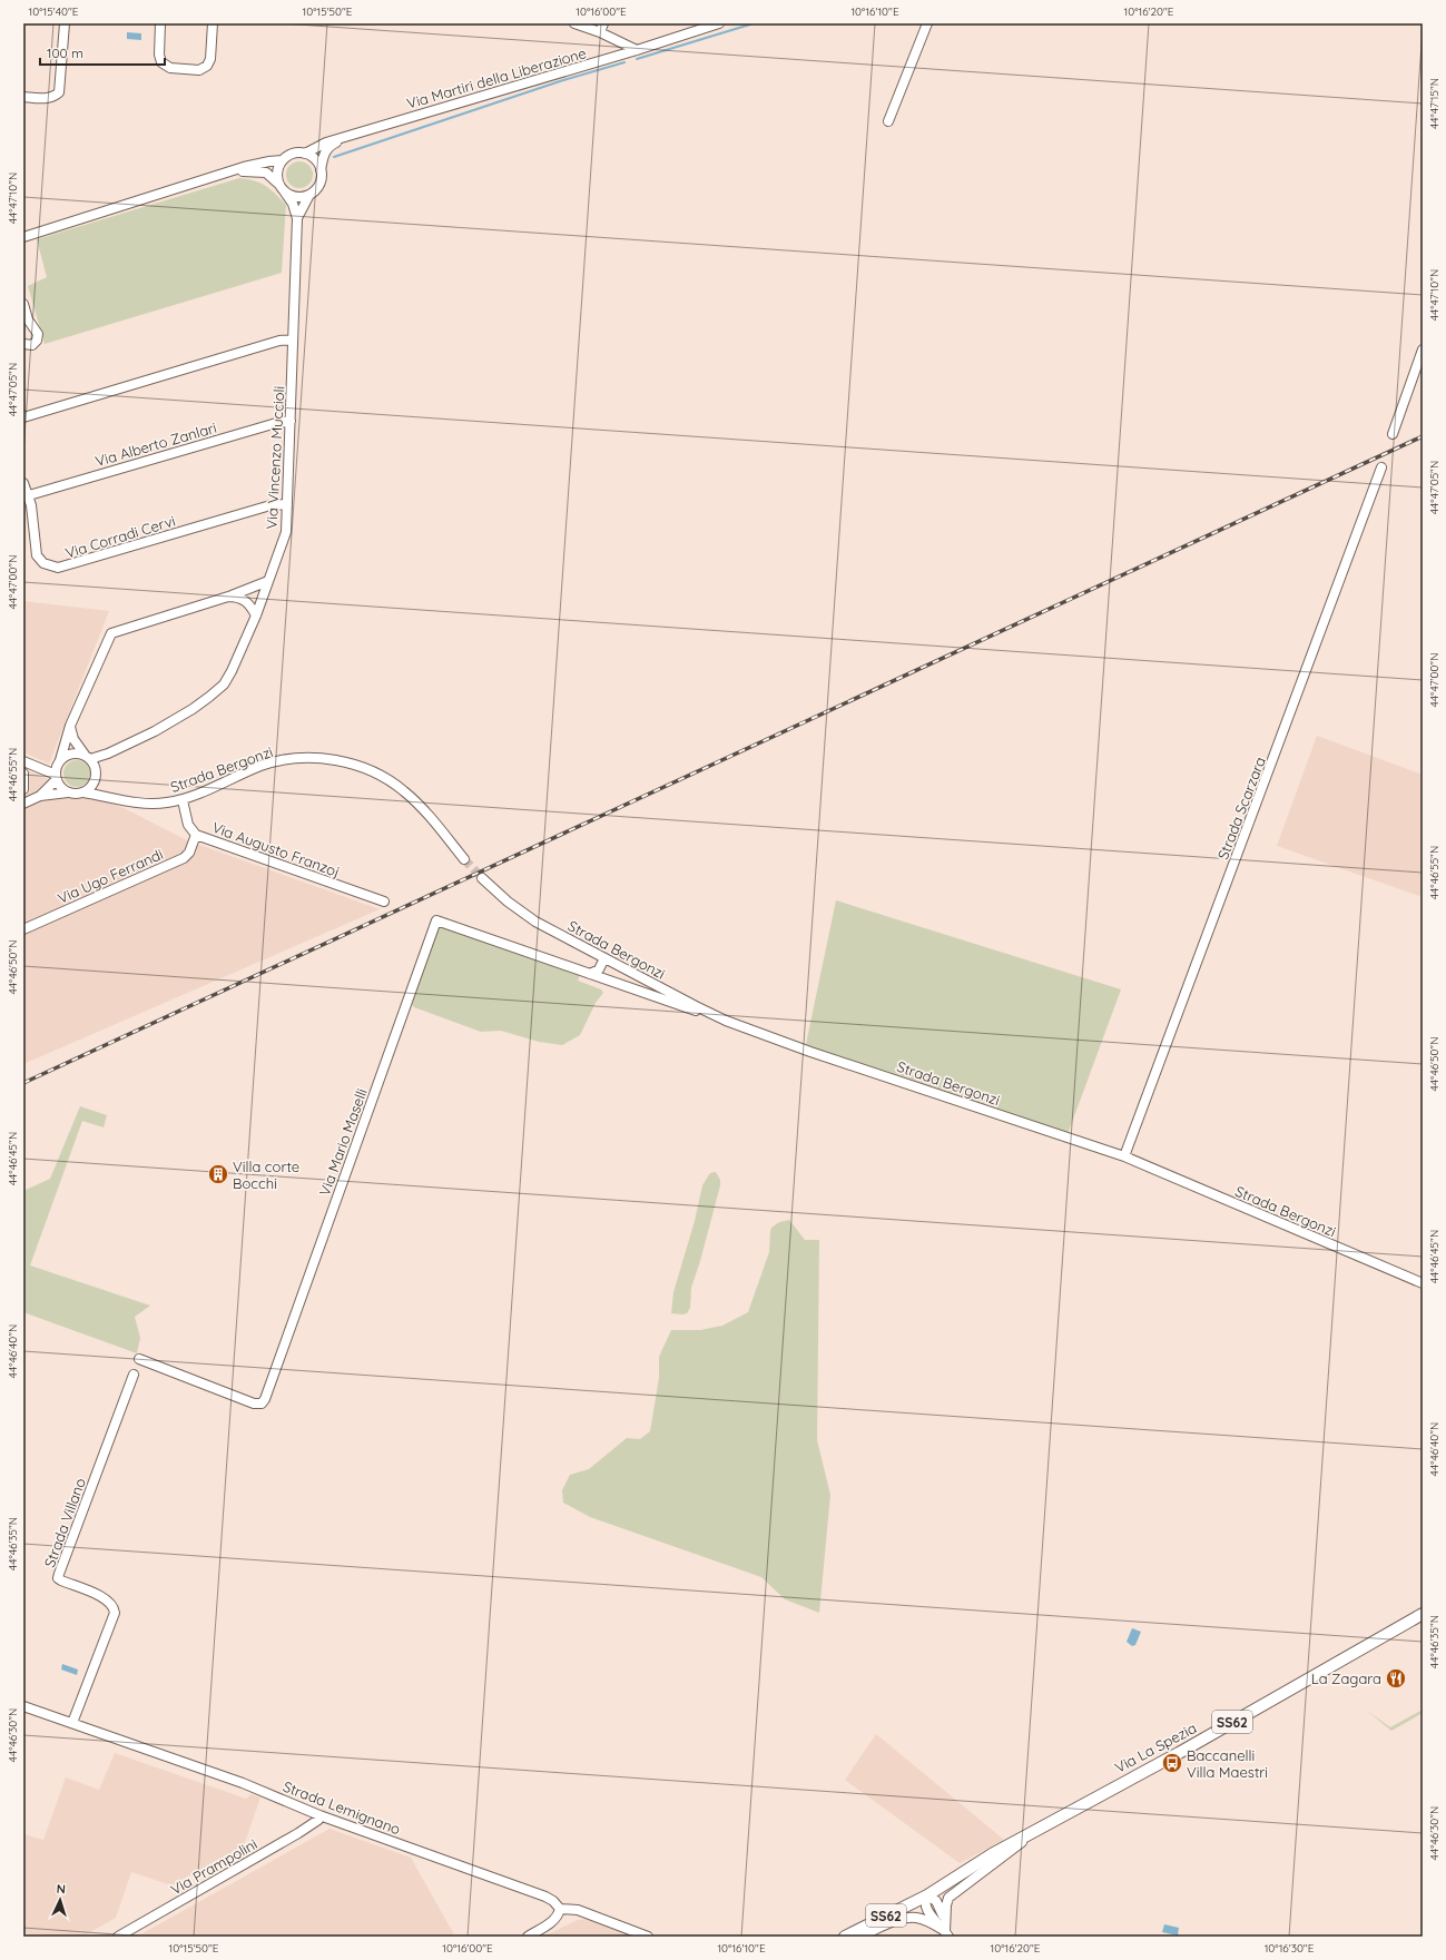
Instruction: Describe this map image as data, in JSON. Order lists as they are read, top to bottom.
{
  "streets": {
    "main road": ["SS62", "Via La Spezia"],
    "street": [
      "Via Martiri della Liberazione",
      "Via Alberto Zanlari",
      "Via Vincenzo Muccioli",
      "Via Corradi Cervi",
      "Strada Bergonzi",
      "Strada Scarzara",
      "Via Augusto Franzoj",
      "Via Ugo Ferrandi",
      "Via Mario Maselli",
      "Strada Villano",
      "Strada Lemignano",
      "Via Prampolini"
    ]
  },
  "crossings": [
    ["Via Martiri della Liberazione", "Via Vincenzo Muccioli"],
    ["Via Alberto Zanlari", "Via Vincenzo Muccioli"],
    ["Via Alberto Zanlari", "Via Corradi Cervi"],
    ["Via Vincenzo Muccioli", "Via Corradi Cervi"],
    ["Via Vincenzo Muccioli", "Strada Bergonzi"],
    ["Strada Bergonzi", "Strada Scarzara"],
    ["Strada Bergonzi", "Via Augusto Franzoj"],
    ["Strada Bergonzi", "Via Mario Maselli"],
    ["Via Augusto Franzoj", "Via Ugo Ferrandi"],
    ["Strada Villano", "Strada Lemignano"],
    ["SS62", "Via La Spezia"],
    ["Strada Lemignano", "Via Prampolini"]
  ],
  "places": {
    "building": ["Villa corte Bocchi"],
    "restaurant": ["La Zagara"],
    "bus stop": ["Baccanelli Villa Maestri"]
  },
  "scale_bar": "100 m",
  "north": "top",
  "coordinates": [
    "10°15'40\"E",
    "10°15'50\"E",
    "10°16'00\"E",
    "10°16'10\"E",
    "10°16'20\"E",
    "44°47'15\"N",
    "44°47'10\"N",
    "44°47'05\"N",
    "44°47'00\"N",
    "44°46'55\"N",
    "44°46'50\"N",
    "44°46'45\"N",
    "44°46'40\"N",
    "44°46'35\"N",
    "44°46'30\"N",
    "10°16'30\"E"
  ]
}
